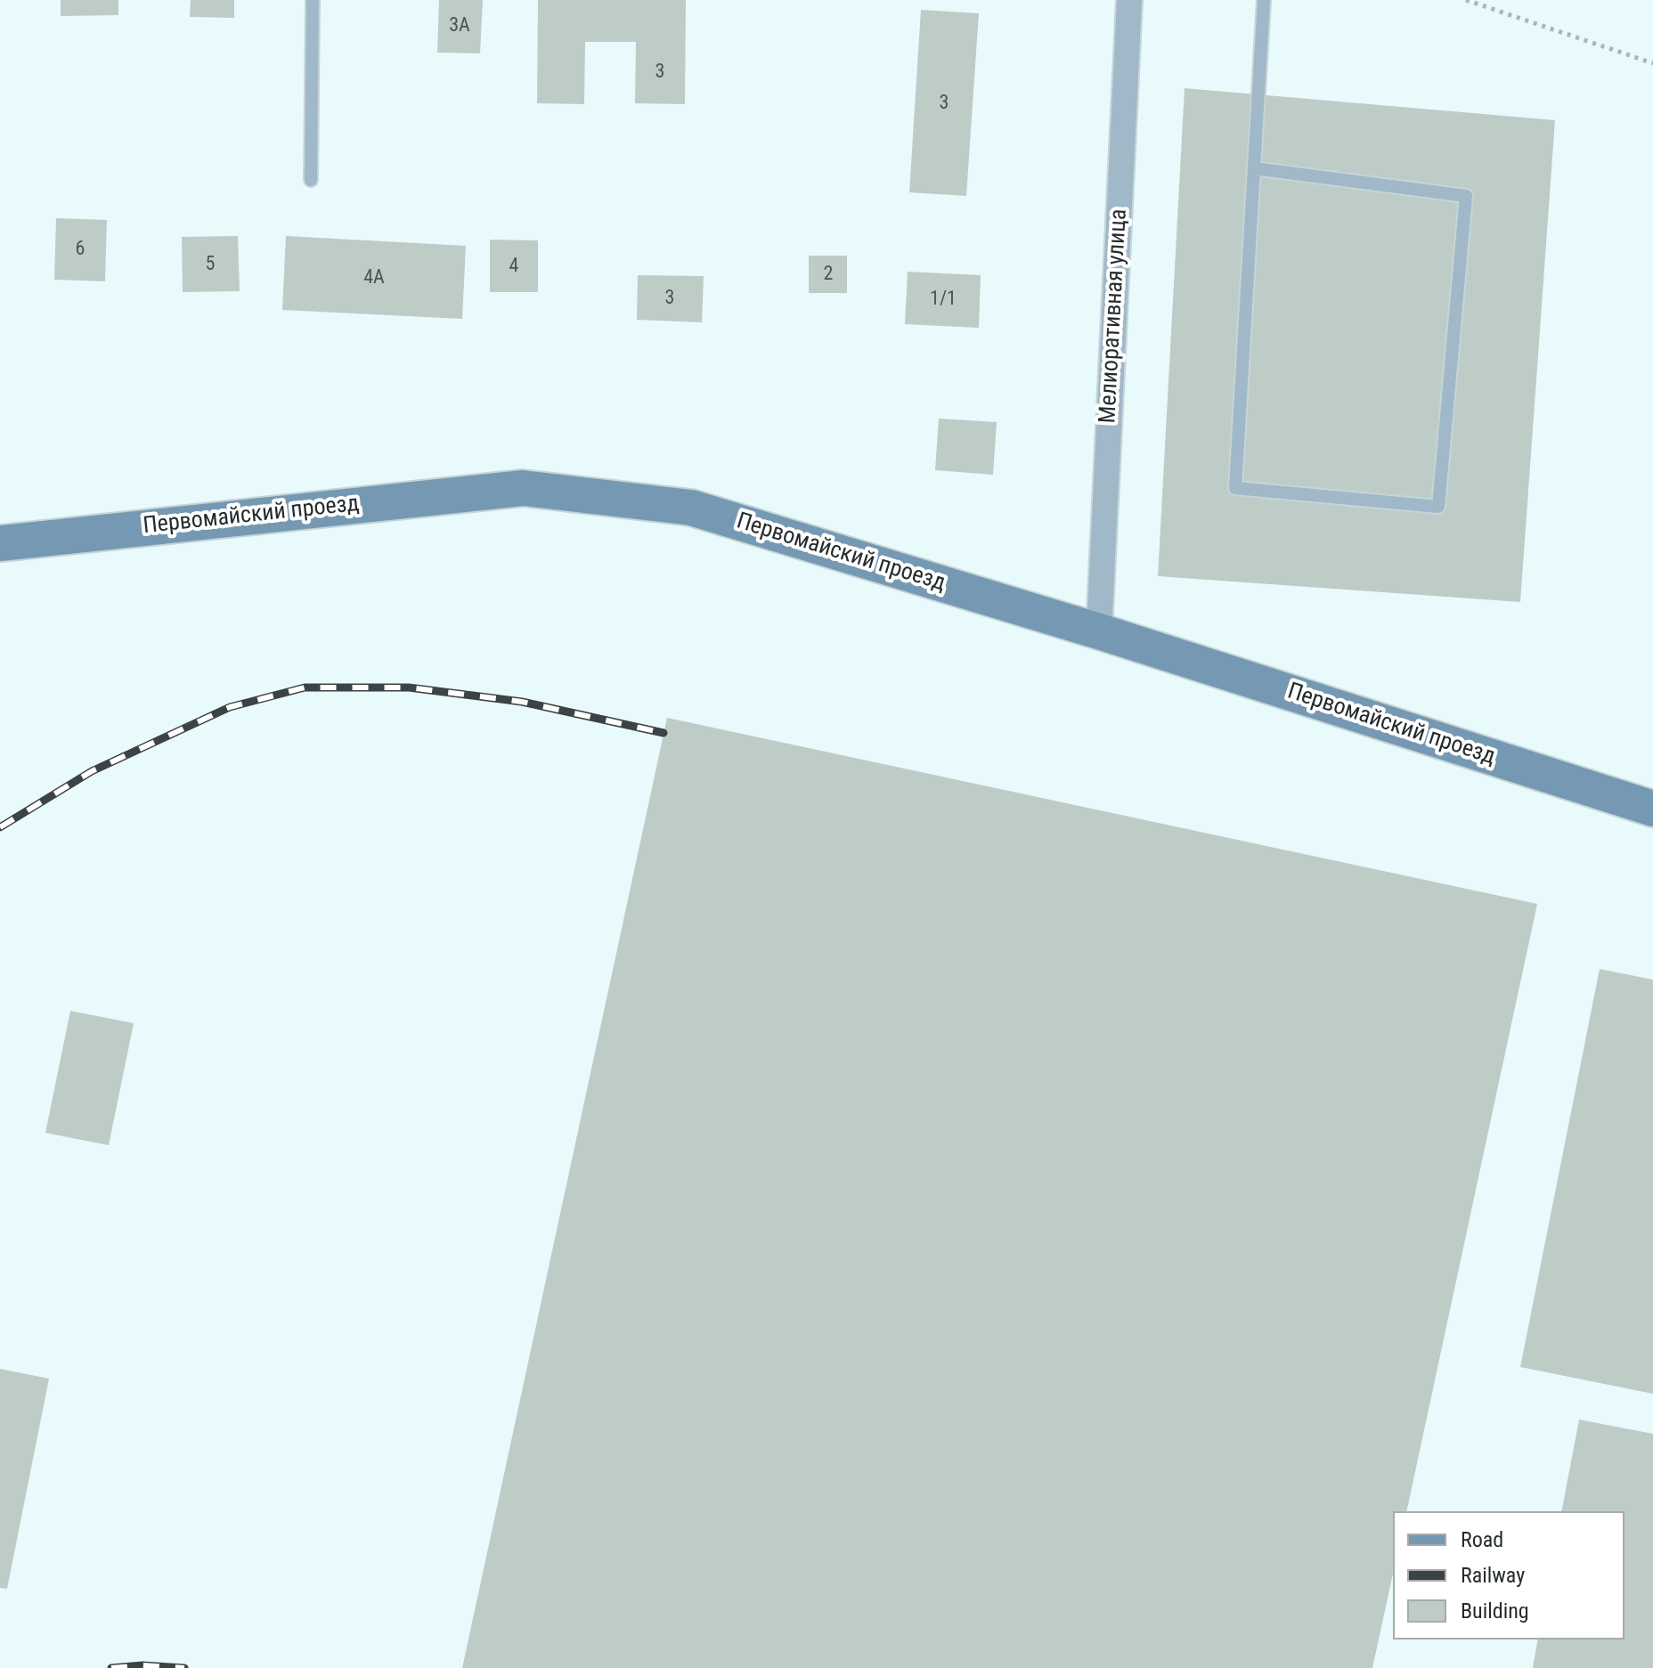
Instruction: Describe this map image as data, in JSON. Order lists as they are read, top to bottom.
{
  "streets": {
    "main road": ["Первомайский проезд"],
    "street": ["Мелиоративная улица"]
  },
  "crossings": [
    ["Мелиоративная улица", "Первомайский проезд"]
  ],
  "house_numbers": [
    "3А",
    "3",
    "3",
    "6",
    "5",
    "4",
    "2",
    "4А",
    "3",
    "1/1"
  ],
  "legend": ["Road", "Railway", "Building"]
}
